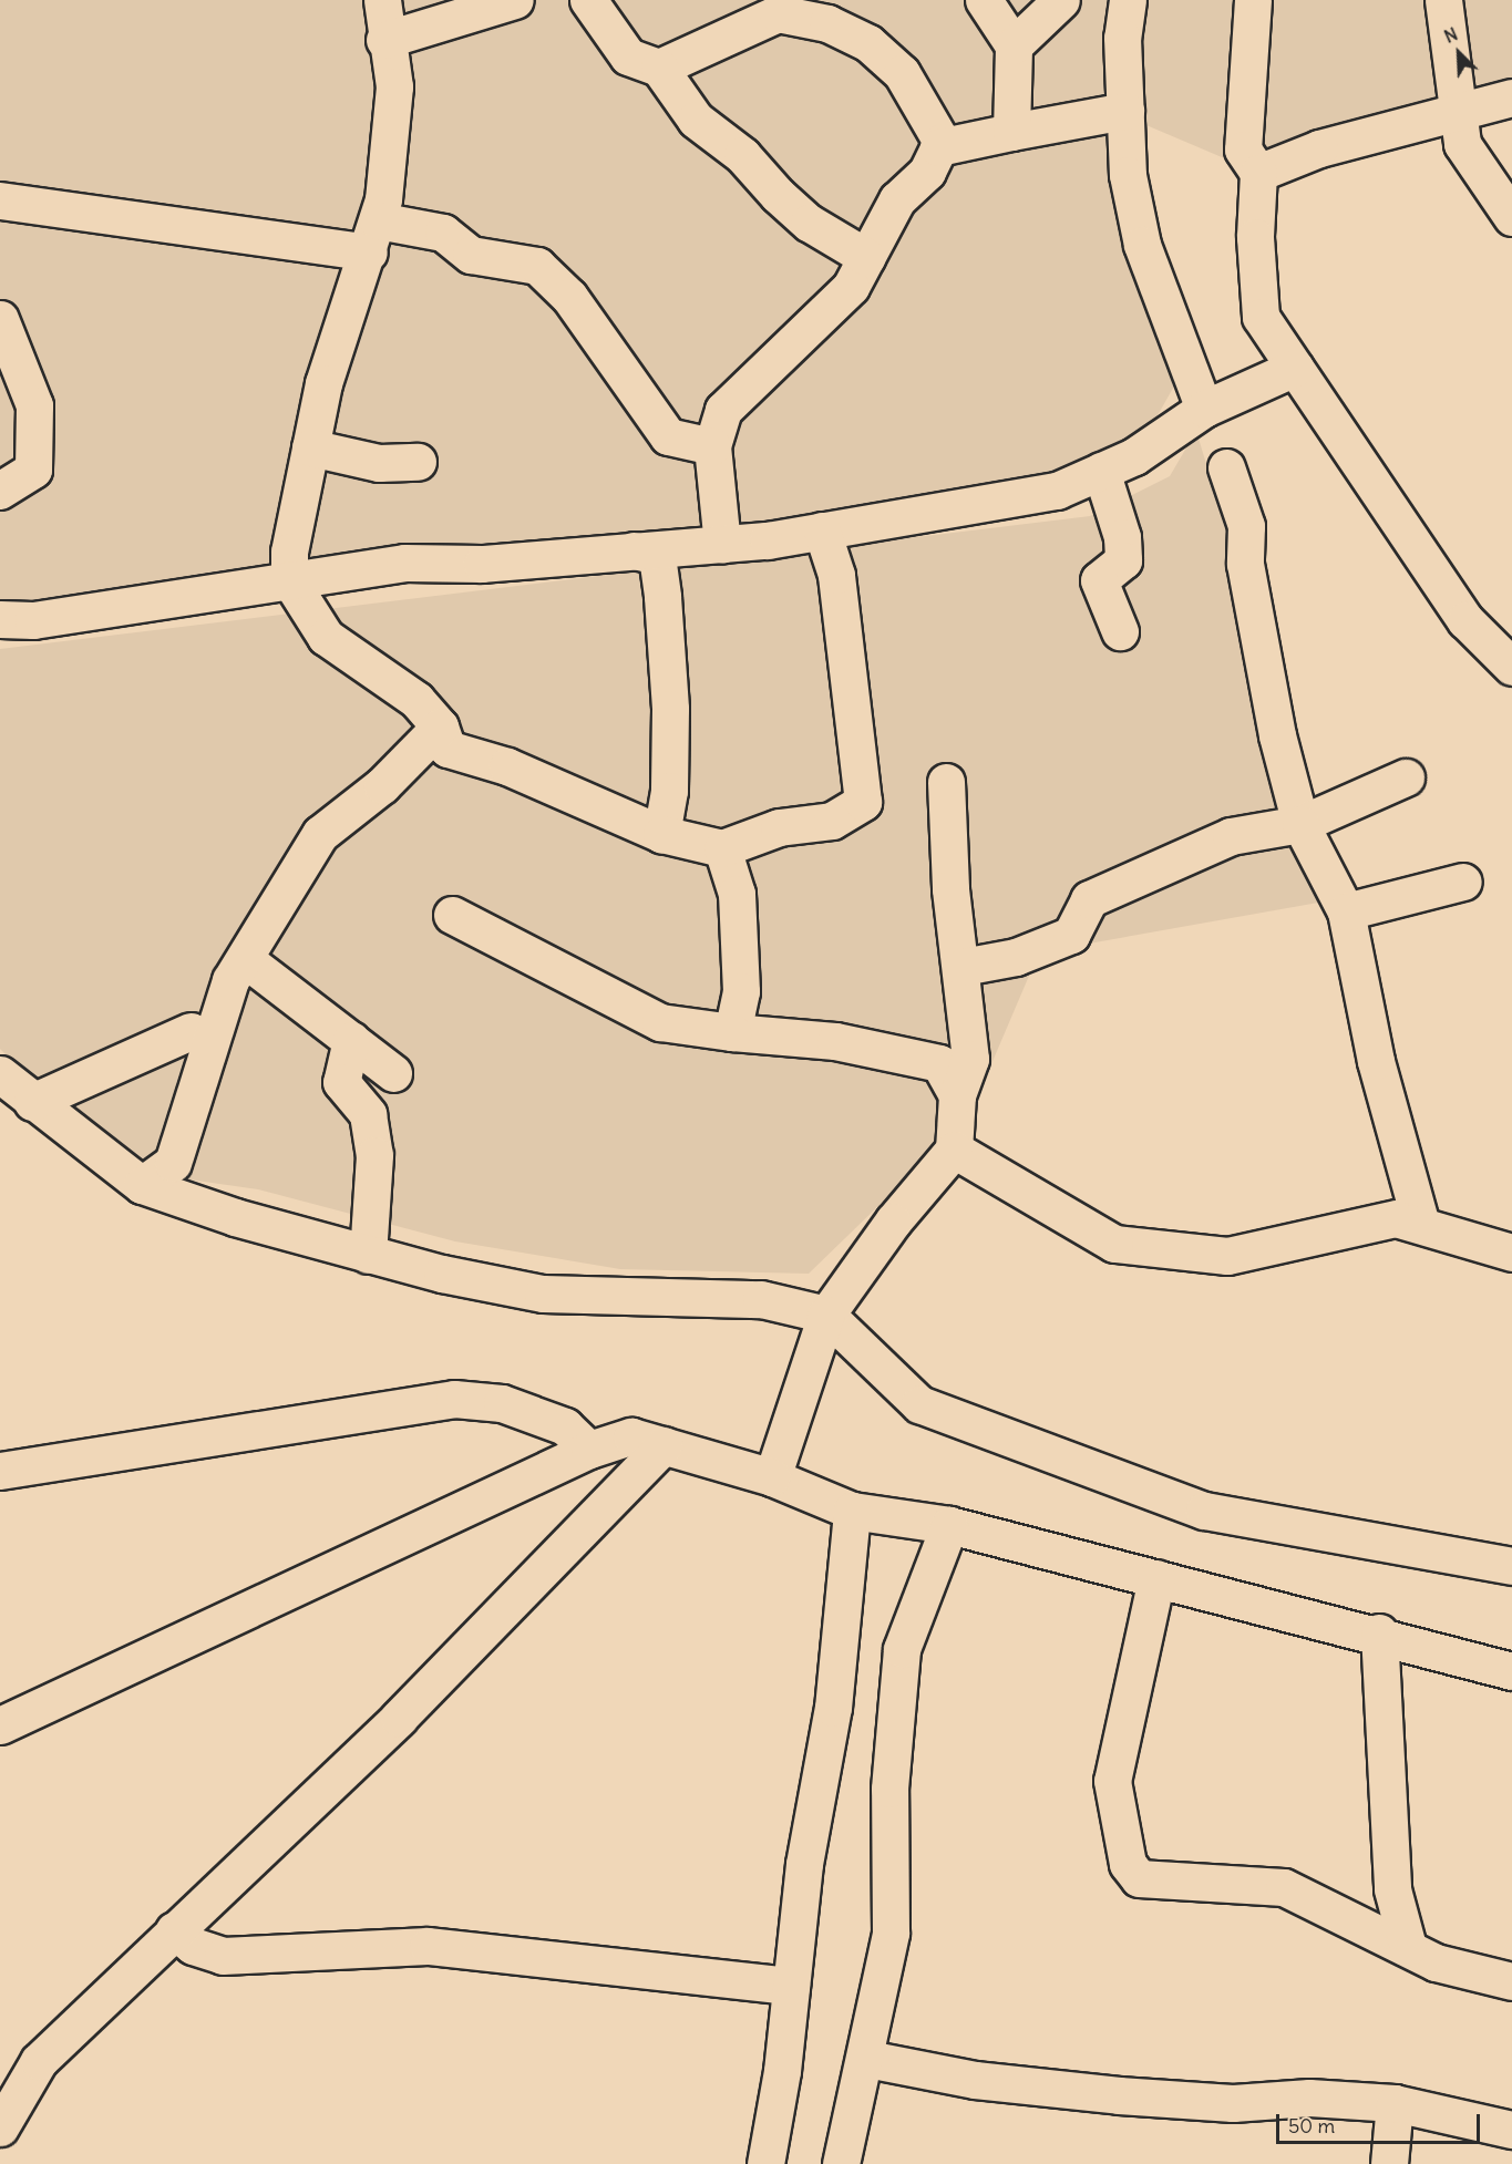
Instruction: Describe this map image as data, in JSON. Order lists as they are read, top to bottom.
{
  "scale_bar": "50 m",
  "north": "top left"
}
